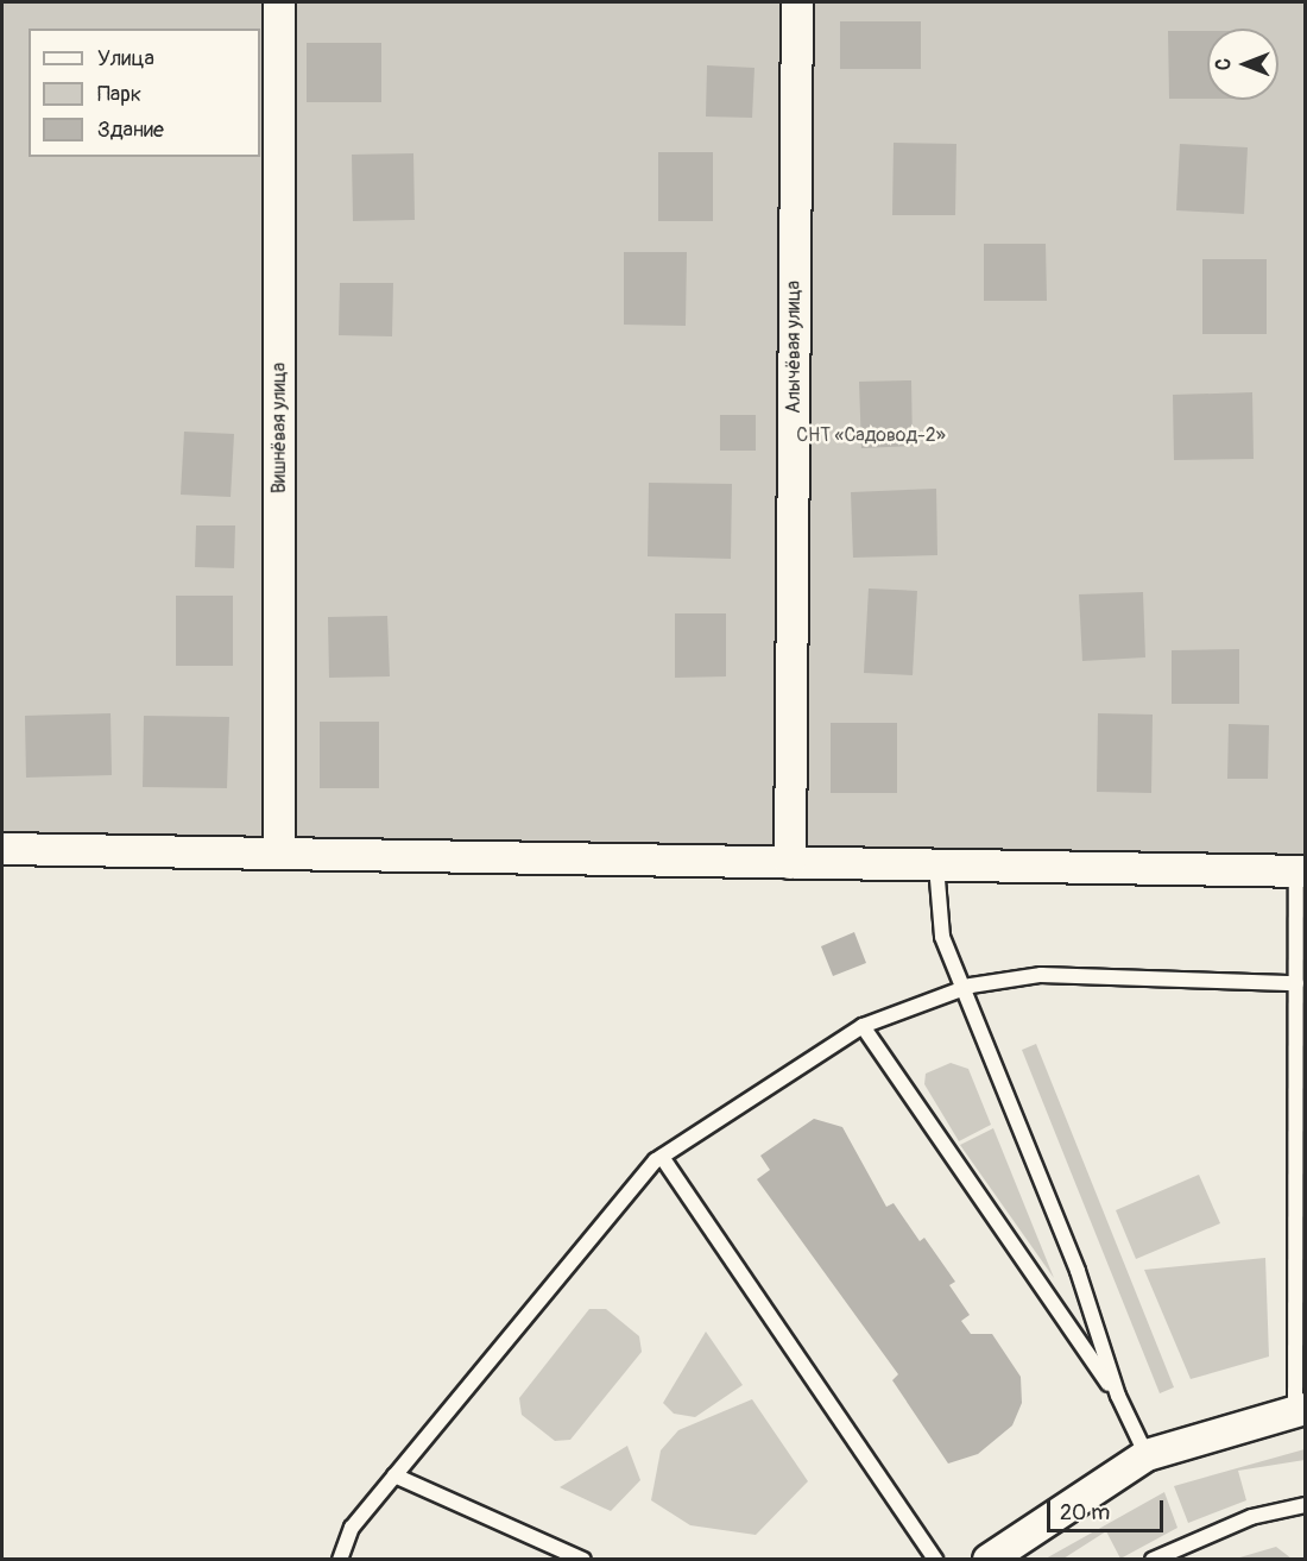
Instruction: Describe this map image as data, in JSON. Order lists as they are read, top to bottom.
{
  "streets": {
    "street": ["Алычёвая улица", "Вишнёвая улица"]
  },
  "parks": ["СНТ «Садовод-2»"],
  "legend": ["Улица", "Парк", "Здание"],
  "scale_bar": "20 m",
  "north": "left"
}
